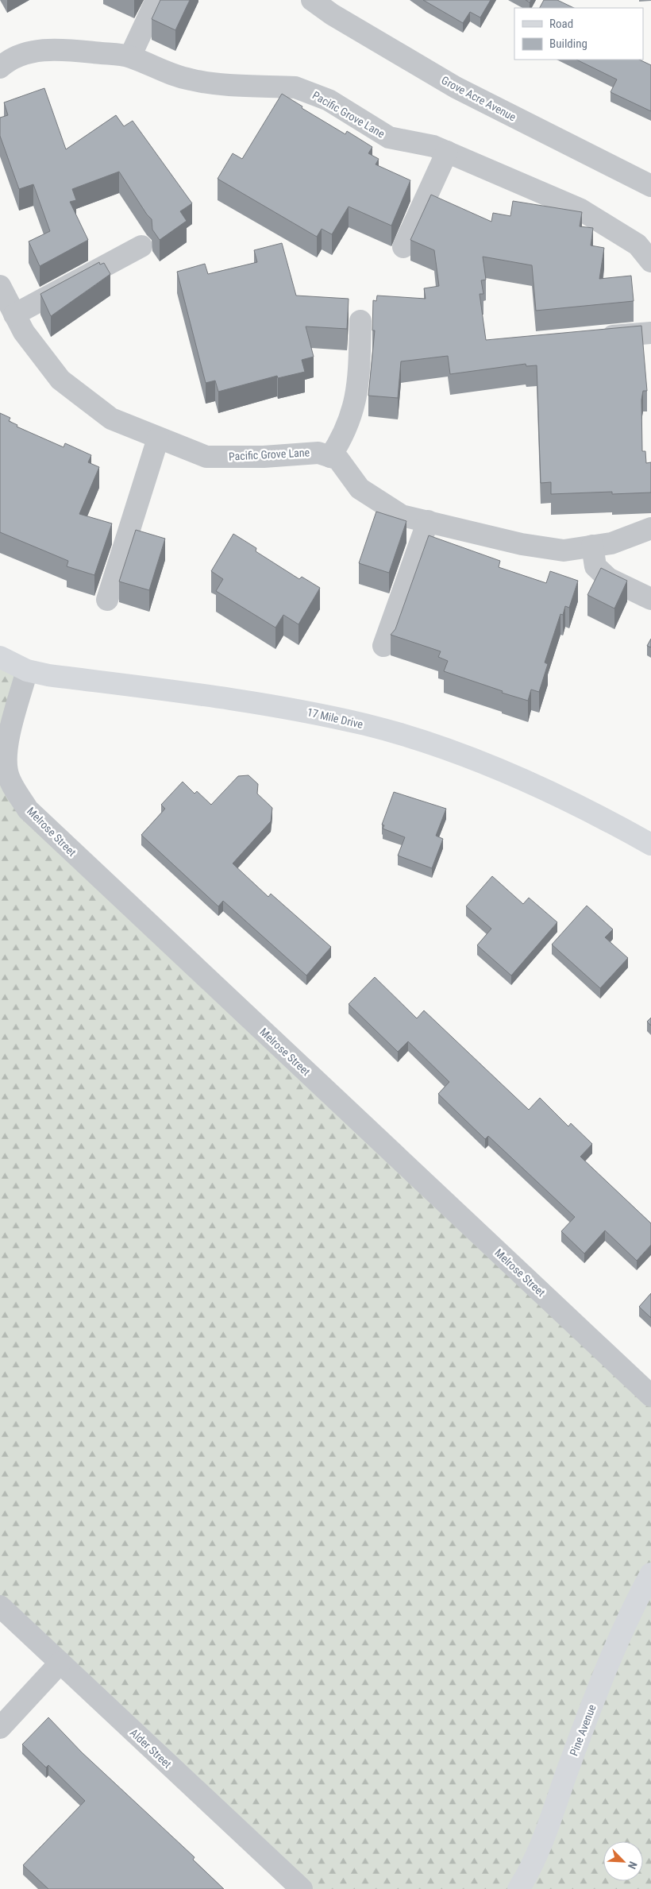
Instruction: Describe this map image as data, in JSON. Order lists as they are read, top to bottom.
{
  "streets": {
    "main road": ["17 Mile Drive", "Pine Avenue"],
    "street": [
      "Grove Acre Avenue",
      "Pacific Grove Lane",
      "Melrose Street",
      "Alder Street"
    ]
  },
  "crossings": [
    ["17 Mile Drive", "Melrose Street"]
  ],
  "legend": ["Road", "Building"],
  "north": "bottom right"
}
